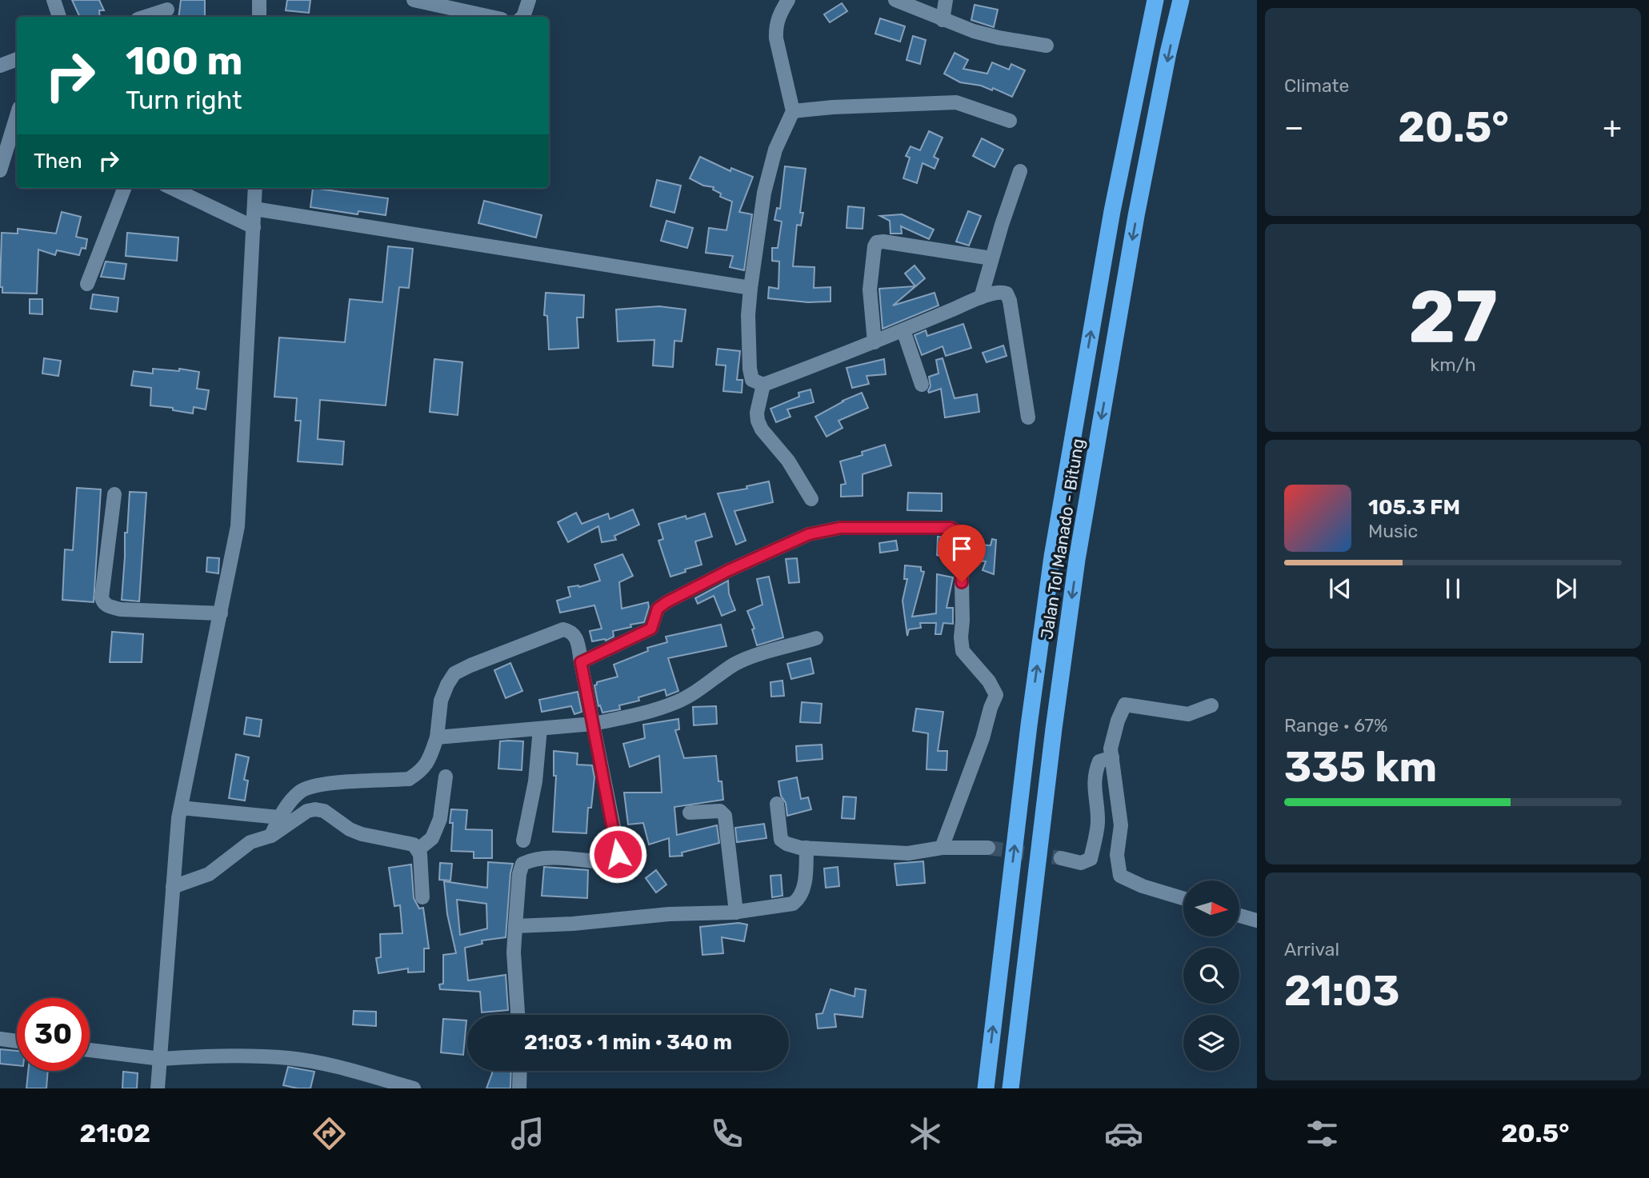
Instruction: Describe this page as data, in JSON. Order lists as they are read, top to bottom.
{
  "streets": {
    "highway": ["Jalan Tol Manado - Bitung"]
  },
  "north": "right",
  "page": {
    "tile": [
      "Climate",
      ["27", "km/h"],
      ["Range · 67%", "335 km"],
      ["Arrival", "21:03"]
    ],
    "turn": ["100 m", "Turn right"],
    "heat": ["−", "20.5°", "+"],
    "then": "Then",
    "song": ["105.3 FM", "Music"],
    "limit": "30",
    "trip": "21:03 · 1 min · 340 m",
    "tabs": ["21:02", "20.5°"]
  }
}
